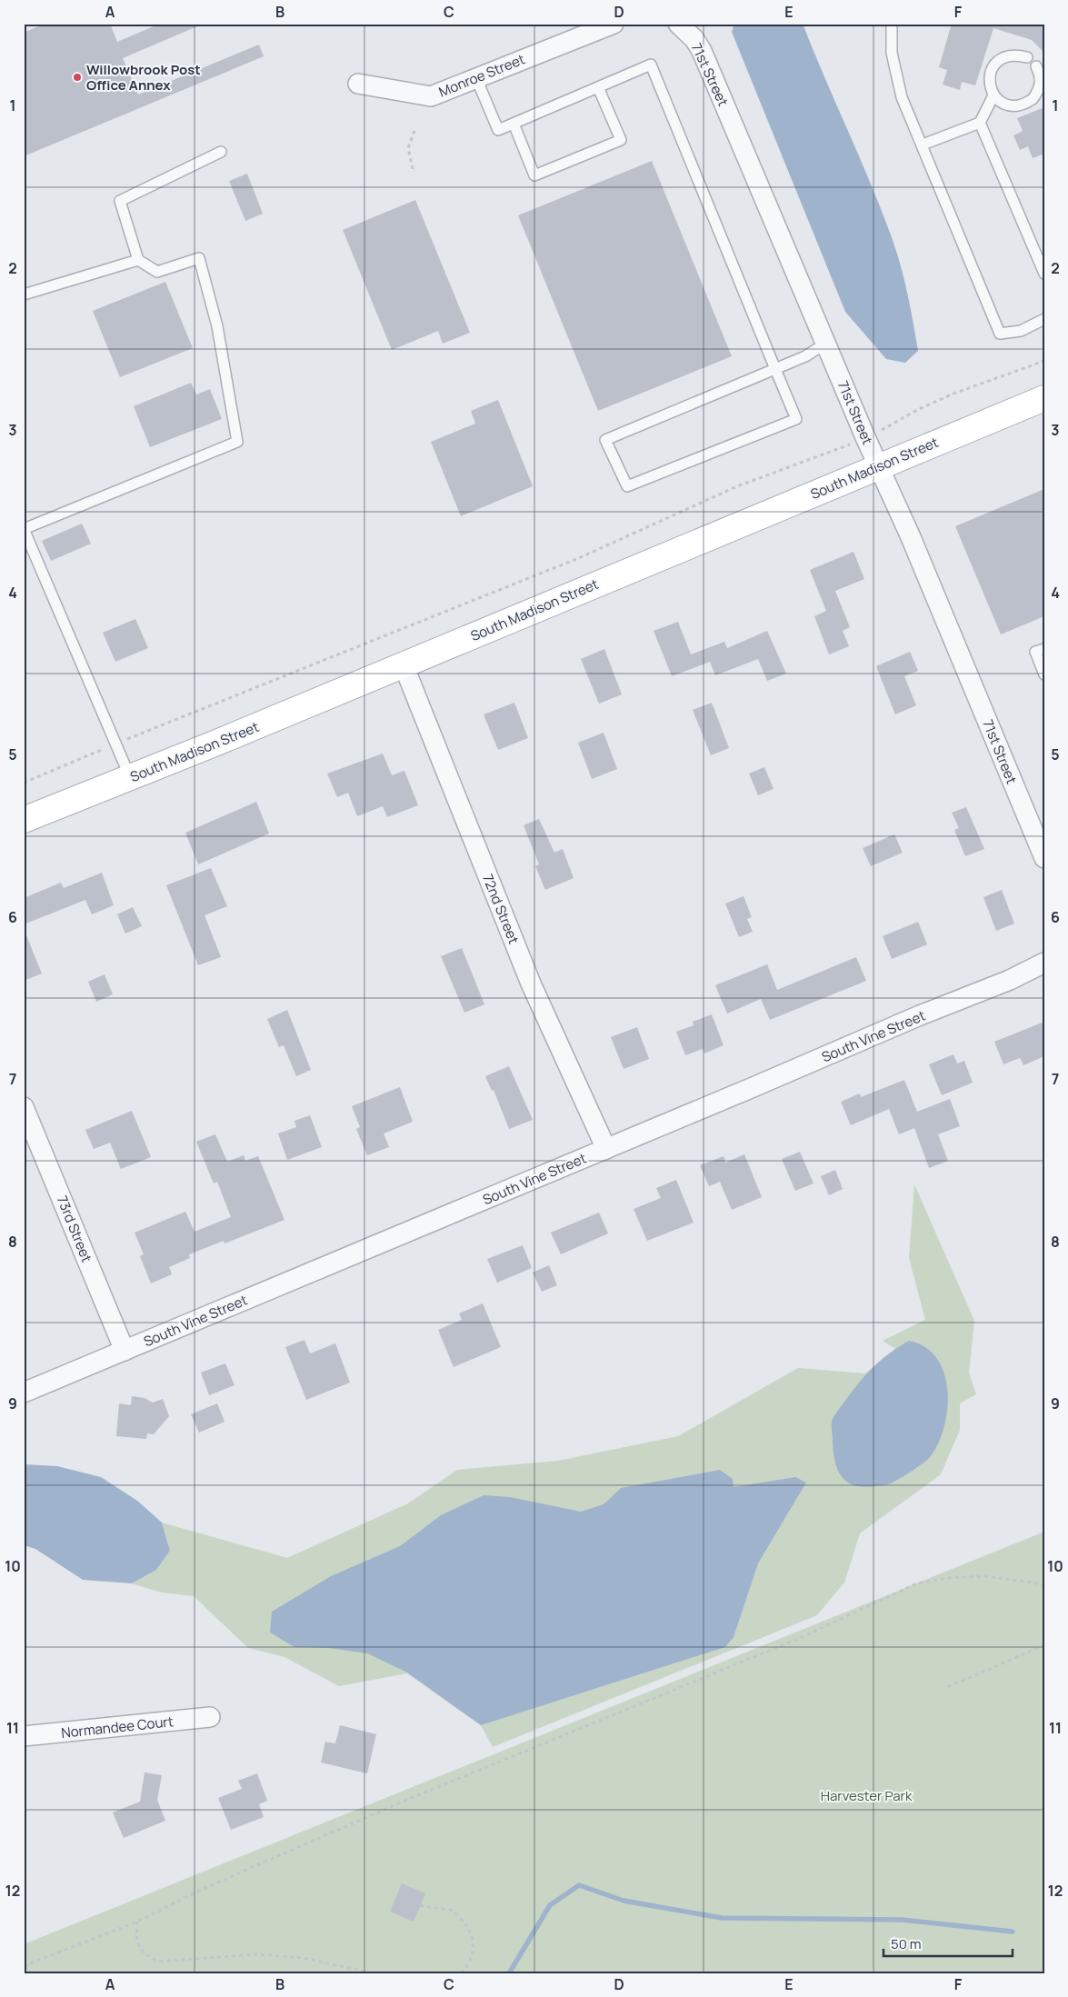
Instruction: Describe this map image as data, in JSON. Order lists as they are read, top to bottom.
{
  "streets": {
    "street": [
      "71st Street",
      "Monroe Street",
      "South Madison Street",
      "72nd Street",
      "South Vine Street",
      "73rd Street",
      "Normandee Court"
    ]
  },
  "crossings": [
    ["71st Street", "South Madison Street"],
    ["South Madison Street", "72nd Street"],
    ["72nd Street", "South Vine Street"],
    ["South Vine Street", "73rd Street"]
  ],
  "parks": ["Harvester Park"],
  "places": ["Willowbrook Post Office Annex"],
  "scale_bar": "50 m",
  "grid": {
    "columns": [
      "A",
      "B",
      "C",
      "D",
      "E",
      "F"
    ],
    "rows": [
      "1",
      "2",
      "3",
      "4",
      "5",
      "6",
      "7",
      "8",
      "9",
      "10",
      "11",
      "12"
    ]
  }
}
